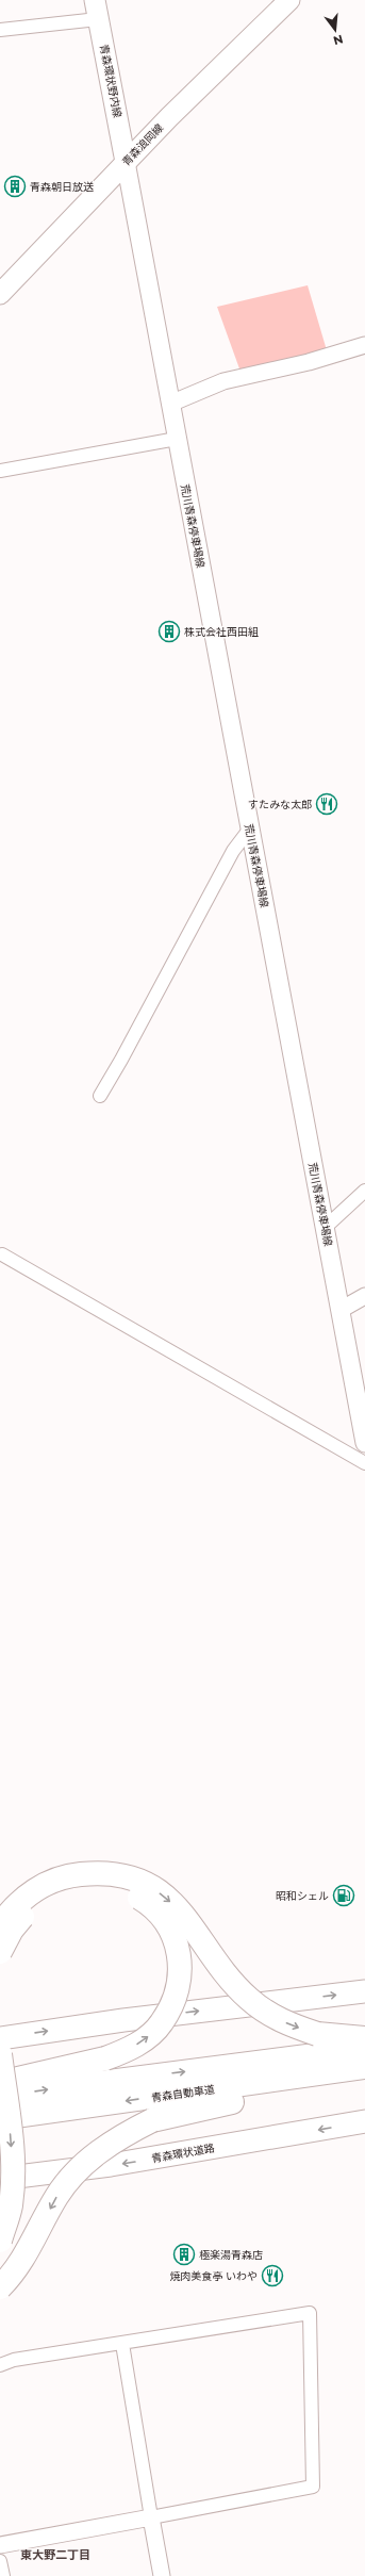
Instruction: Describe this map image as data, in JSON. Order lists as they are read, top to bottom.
{
  "streets": {
    "highway": ["青森自動車道", "青森環状道路"],
    "main road": ["青森環状野内線", "青森浪岡線", "荒川青森停車場線"]
  },
  "crossings": [
    ["青森環状野内線", "青森浪岡線"],
    ["青森環状野内線", "荒川青森停車場線"],
    ["青森浪岡線", "荒川青森停車場線"]
  ],
  "districts": ["東大野二丁目"],
  "places": {
    "building": ["青森朝日放送", "株式会社西田組", "極楽湯青森店"],
    "restaurant": ["すたみな太郎", "焼肉美食亭 いわや"],
    "fuel station": ["昭和シェル"]
  },
  "north": "bottom"
}
